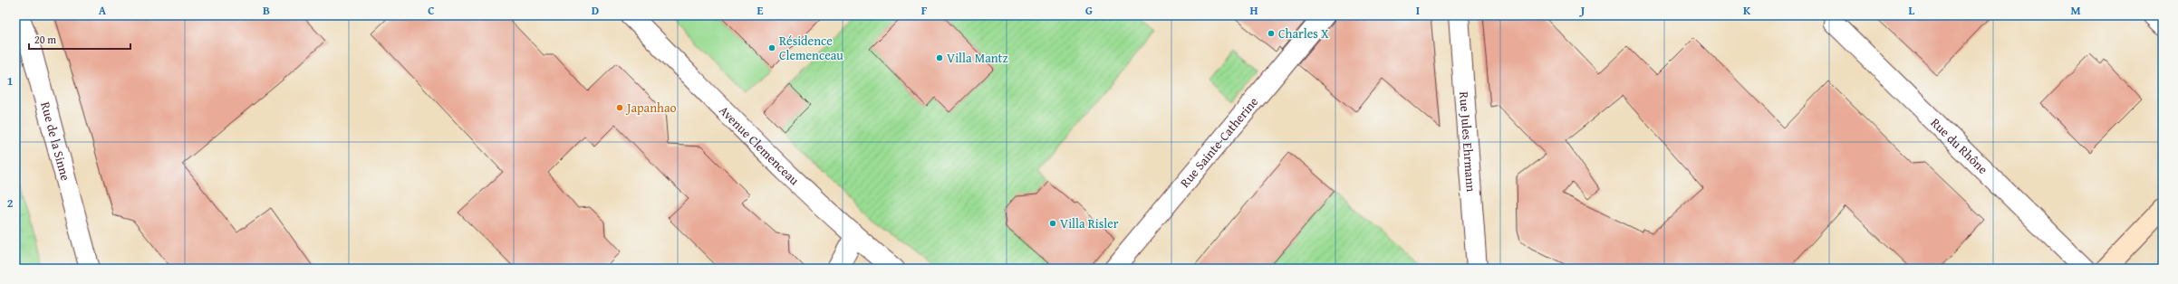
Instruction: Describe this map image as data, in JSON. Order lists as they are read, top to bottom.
{
  "streets": {
    "street": [
      "Rue de la Sinne",
      "Rue Sainte-Catherine",
      "Rue Jules Ehrmann",
      "Avenue Clemenceau",
      "Rue du Rhône"
    ]
  },
  "places": [
    "Charles X",
    "Résidence Clemenceau",
    "Villa Mantz",
    "Japanhao",
    "Villa Risler"
  ],
  "scale_bar": "20 m",
  "grid": {
    "columns": [
      "A",
      "B",
      "C",
      "D",
      "E",
      "F",
      "G",
      "H",
      "I",
      "J",
      "K",
      "L",
      "M"
    ],
    "rows": ["1", "2"]
  }
}
